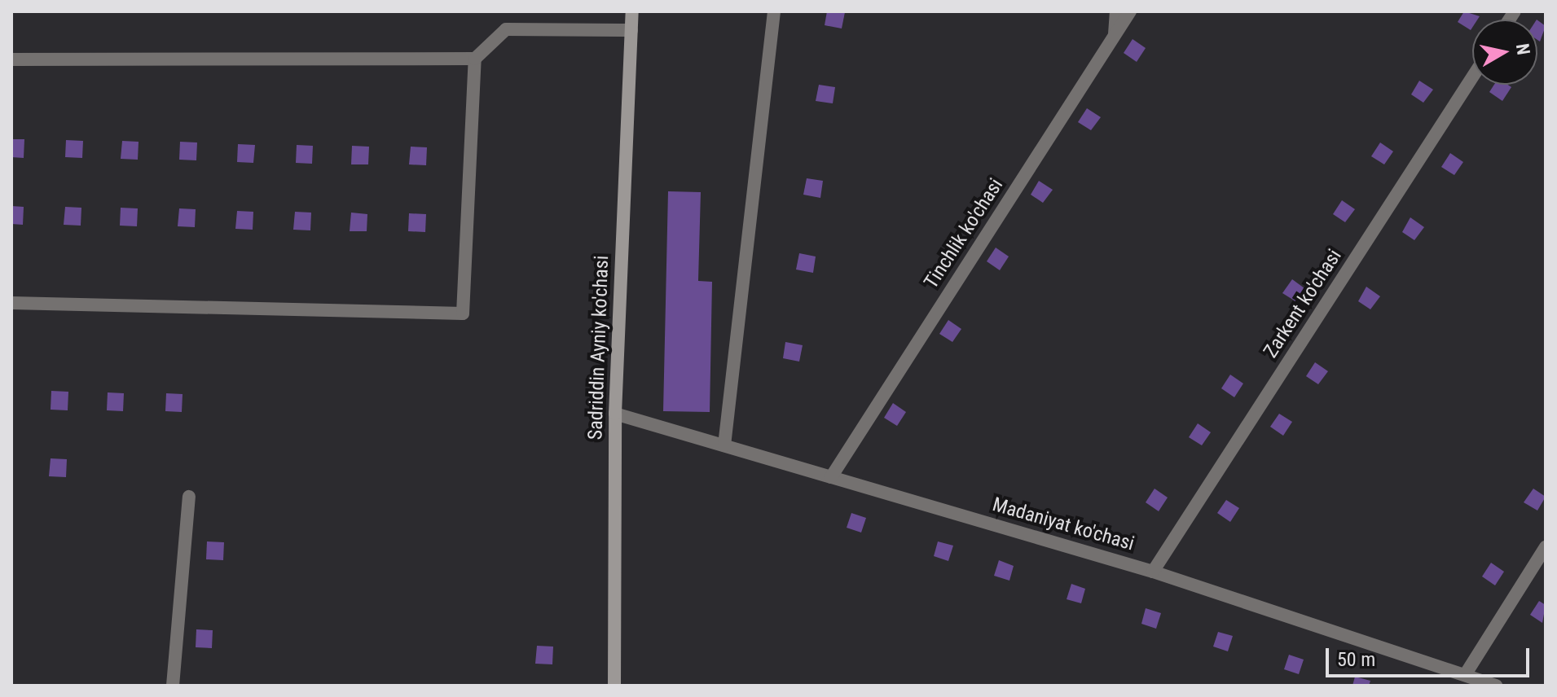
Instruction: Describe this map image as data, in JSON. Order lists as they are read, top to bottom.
{
  "streets": {
    "street": [
      "Tinchlik ko'chasi",
      "Zarkent ko'chasi",
      "Sadriddin Ayniy ko'chasi",
      "Madaniyat ko'chasi"
    ]
  },
  "crossings": [
    ["Tinchlik ko'chasi", "Madaniyat ko'chasi"],
    ["Zarkent ko'chasi", "Madaniyat ko'chasi"],
    ["Sadriddin Ayniy ko'chasi", "Madaniyat ko'chasi"]
  ],
  "scale_bar": "50 m",
  "north": "right"
}
